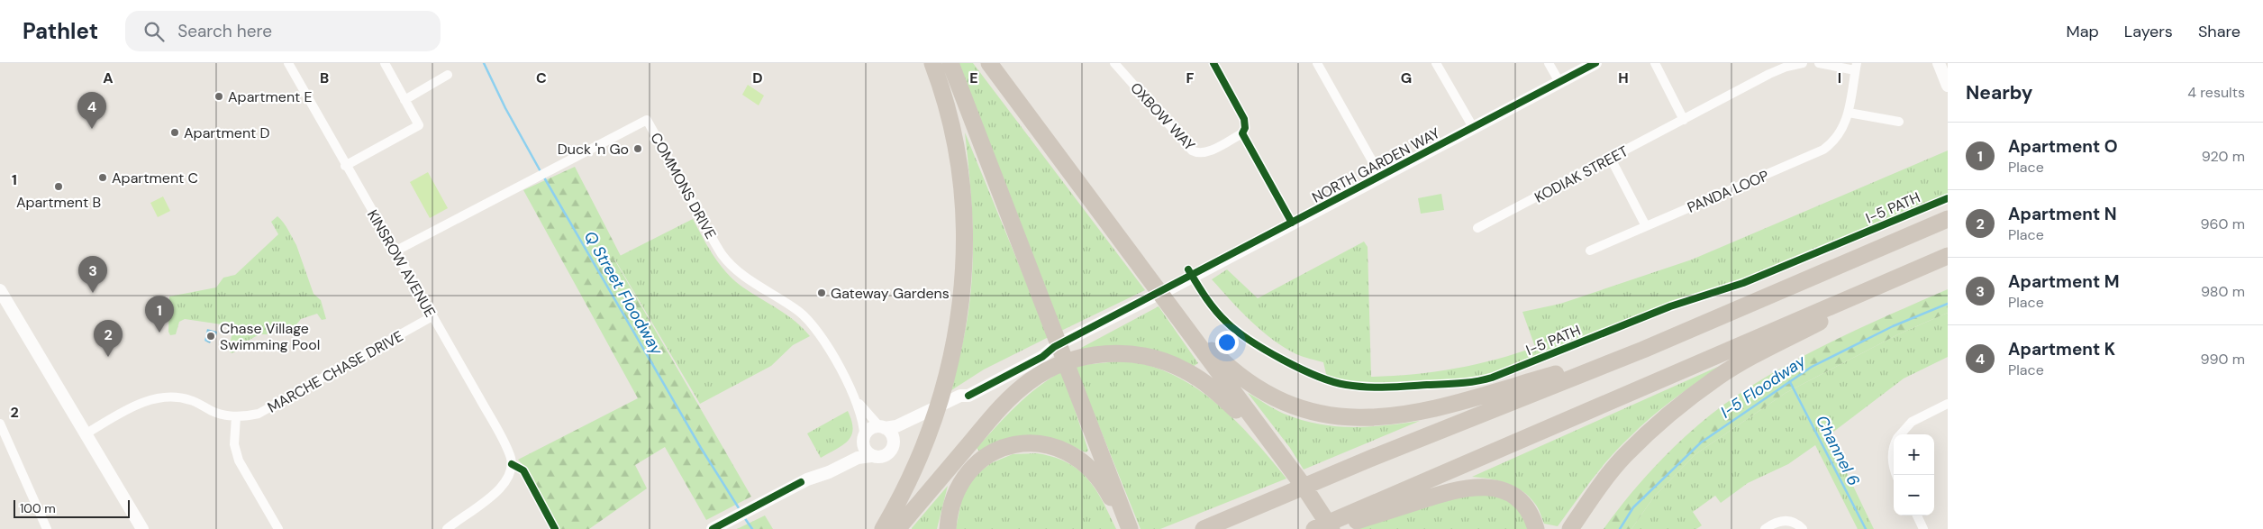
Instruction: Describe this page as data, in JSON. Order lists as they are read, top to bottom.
{
  "streets": {
    "street": [
      "OXBOW WAY",
      "NORTH GARDEN WAY",
      "KODIAK STREET",
      "COMMONS DRIVE",
      "PANDA LOOP",
      "KINSROW AVENUE",
      "MARCHE CHASE DRIVE"
    ],
    "cycle path": ["I-5 PATH"]
  },
  "crossings": [
    ["COMMONS DRIVE", "KINSROW AVENUE"],
    ["KINSROW AVENUE", "MARCHE CHASE DRIVE"]
  ],
  "water": ["Q Street Floodway", "I-5 Floodway", "Channel 6"],
  "places": [
    "Apartment E",
    "Apartment D",
    "Duck 'n Go",
    "Apartment C",
    "Apartment B",
    "Gateway Gardens",
    "Chase Village Swimming Pool"
  ],
  "scale_bar": "100 m",
  "page": {
    "header": "Pathlet",
    "search": "Search here",
    "nav": ["Map", "Layers", "Share"],
    "heading": ["Nearby", "4 results"],
    "pins": [
      "4",
      "3",
      "1",
      "2"
    ],
    "list": [
      {
        "mark": "1",
        "name": "Apartment O",
        "note": "Place",
        "value": "920 m"
      },
      {
        "mark": "2",
        "name": "Apartment N",
        "note": "Place",
        "value": "960 m"
      },
      {
        "mark": "3",
        "name": "Apartment M",
        "note": "Place",
        "value": "980 m"
      },
      {
        "mark": "4",
        "name": "Apartment K",
        "note": "Place",
        "value": "990 m"
      }
    ],
    "map_buttons": ["+", "−"],
    "scale": "100 m"
  },
  "grid": {
    "columns": [
      "A",
      "B",
      "C",
      "D",
      "E",
      "F",
      "G",
      "H",
      "I"
    ],
    "rows": ["1", "2"]
  }
}
